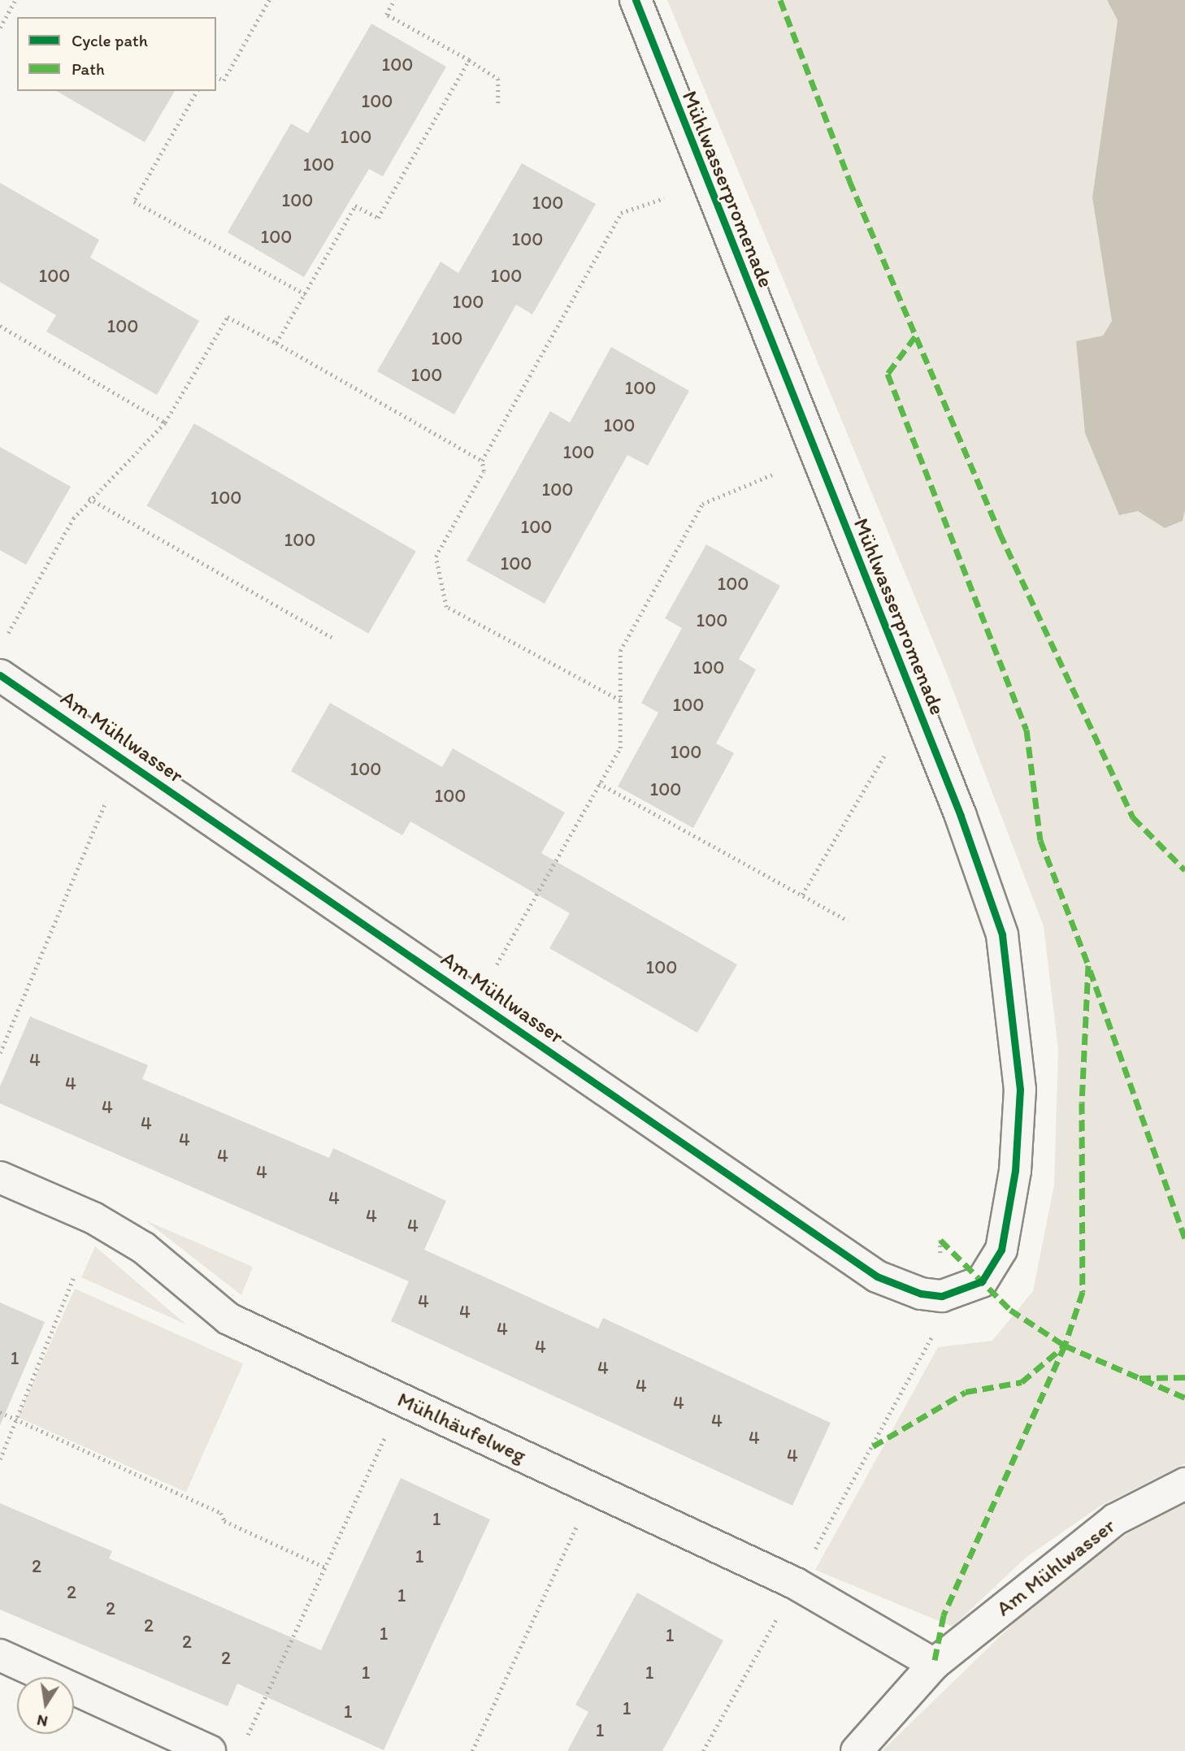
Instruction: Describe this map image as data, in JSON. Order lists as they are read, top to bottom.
{
  "streets": {
    "street": ["Mühlwasserpromenade", "Am Mühlwasser", "Mühlhäufelweg"]
  },
  "crossings": [
    ["Mühlwasserpromenade", "Am Mühlwasser"],
    ["Am Mühlwasser", "Mühlhäufelweg"]
  ],
  "house_numbers": [
    "100",
    "100",
    "100",
    "100",
    "100",
    "100",
    "100",
    "100",
    "100",
    "100",
    "100",
    "100",
    "100",
    "100",
    "100",
    "100",
    "100",
    "100",
    "100",
    "100",
    "100",
    "100",
    "100",
    "100",
    "100",
    "100",
    "100",
    "100",
    "100",
    "100",
    "100",
    "4",
    "4",
    "4",
    "4",
    "4",
    "4",
    "4",
    "4",
    "4",
    "4",
    "4",
    "4",
    "4",
    "4",
    "1",
    "4",
    "4",
    "4",
    "4",
    "4",
    "4",
    "1",
    "1",
    "2",
    "2",
    "1",
    "2",
    "2",
    "1",
    "1",
    "2",
    "2",
    "1",
    "1",
    "1",
    "1",
    "1"
  ],
  "legend": ["Cycle path", "Path"],
  "north": "bottom"
}
